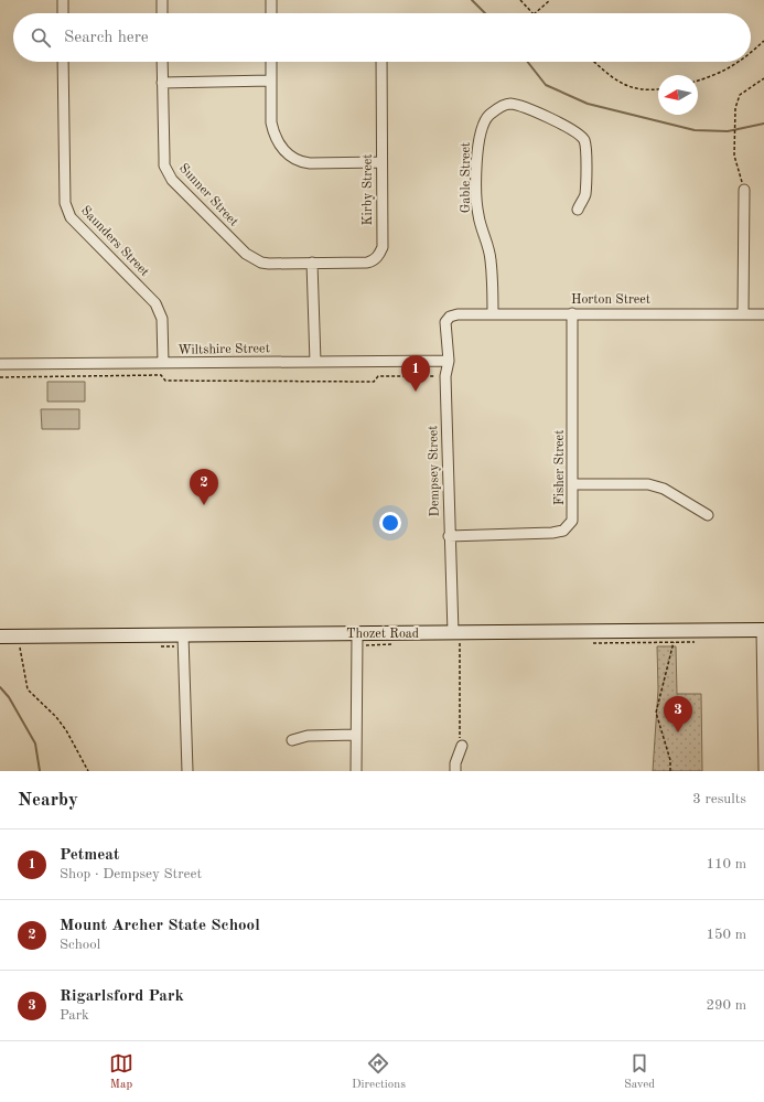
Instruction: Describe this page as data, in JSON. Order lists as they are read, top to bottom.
{
  "streets": {
    "street": [
      "Gable Street",
      "Kirby Street",
      "Sunner Street",
      "Saunders Street",
      "Horton Street",
      "Wiltshire Street",
      "Fisher Street",
      "Dempsey Street",
      "Thozet Road"
    ]
  },
  "crossings": [
    ["Gable Street", "Horton Street"],
    ["Kirby Street", "Sunner Street"],
    ["Saunders Street", "Wiltshire Street"],
    ["Horton Street", "Fisher Street"],
    ["Horton Street", "Dempsey Street"],
    ["Wiltshire Street", "Dempsey Street"],
    ["Fisher Street", "Dempsey Street"],
    ["Dempsey Street", "Thozet Road"]
  ],
  "north": "left",
  "page": {
    "search": "Search here",
    "pins": ["1", "2", "3"],
    "heading": ["Nearby", "3 results"],
    "list": [
      {
        "mark": "1",
        "name": "Petmeat",
        "note": "Shop · Dempsey Street",
        "value": "110 m"
      },
      {
        "mark": "2",
        "name": "Mount Archer State School",
        "note": "School",
        "value": "150 m"
      },
      {
        "mark": "3",
        "name": "Rigarlsford Park",
        "note": "Park",
        "value": "290 m"
      }
    ],
    "nav": ["Map", "Directions", "Saved"]
  }
}
